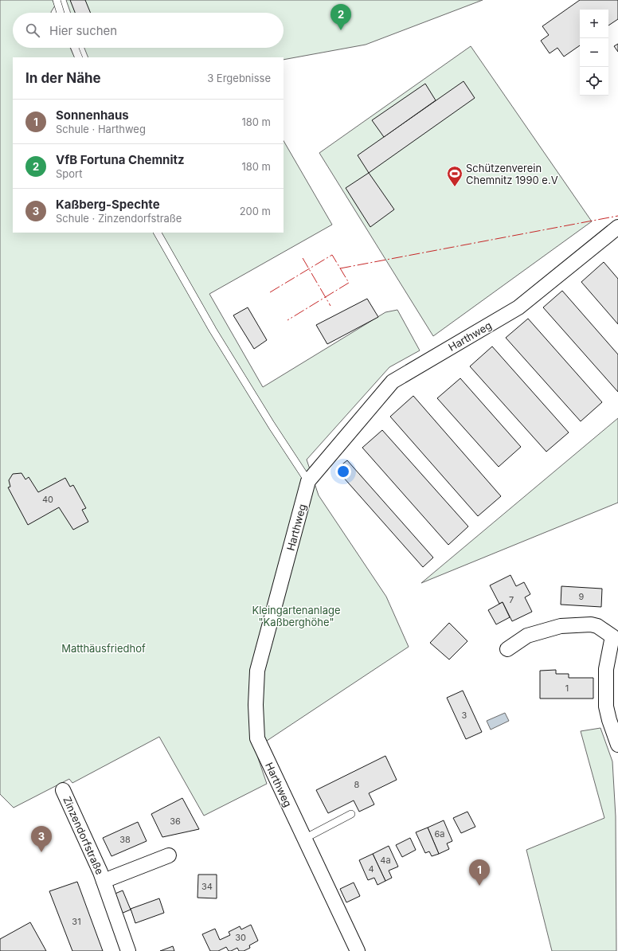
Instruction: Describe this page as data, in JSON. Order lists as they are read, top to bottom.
{
  "streets": {
    "street": ["Harthweg", "Zinzendorfstraße"]
  },
  "parks": ["Kleingartenanlage \"Kaßberghöhe\"", "Matthäusfriedhof"],
  "places": {
    "sports": ["Schützenverein Chemnitz 1990 e.V"]
  },
  "house_numbers": [
    "40",
    "9",
    "7",
    "1",
    "3",
    "8",
    "36",
    "6a",
    "38",
    "4a",
    "4",
    "34",
    "31",
    "30"
  ],
  "page": {
    "pins": ["2", "3", "1"],
    "map_buttons": ["+", "−"],
    "search": "Hier suchen",
    "heading": ["In der Nähe", "3 Ergebnisse"],
    "list": [
      {
        "mark": "1",
        "name": "Sonnenhaus",
        "note": "Schule · Harthweg",
        "value": "180 m"
      },
      {
        "mark": "2",
        "name": "VfB Fortuna Chemnitz",
        "note": "Sport",
        "value": "180 m"
      },
      {
        "mark": "3",
        "name": "Kaßberg-Spechte",
        "note": "Schule · Zinzendorfstraße",
        "value": "200 m"
      }
    ]
  }
}
